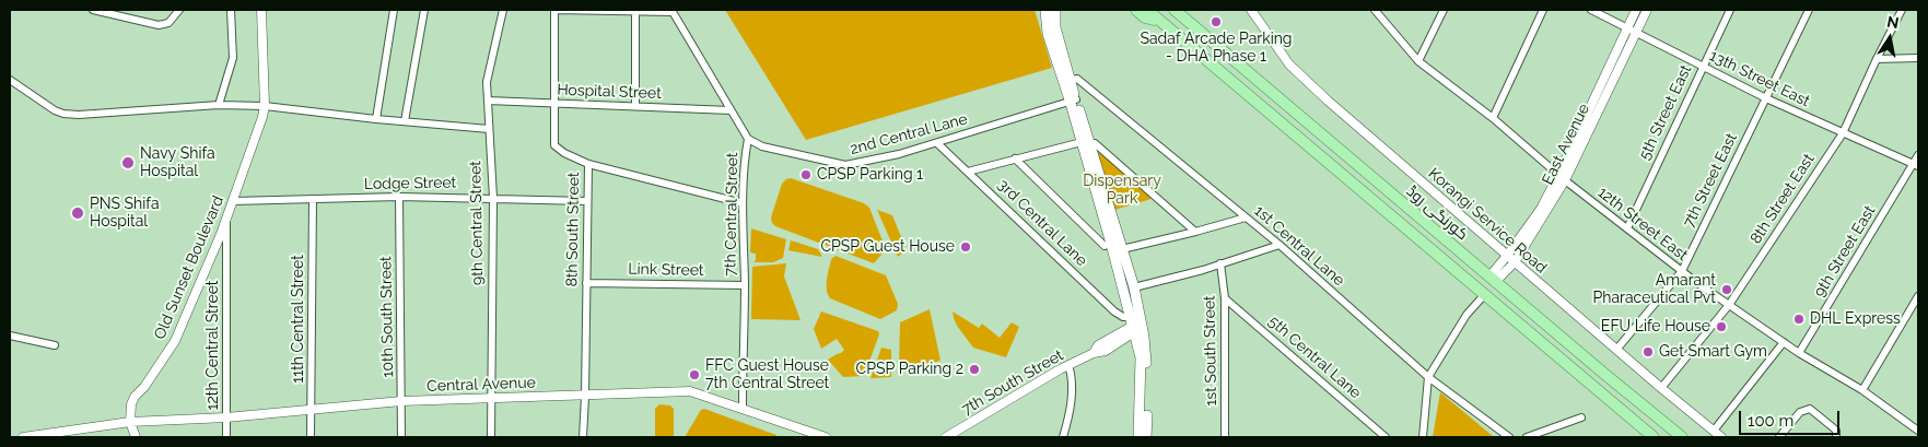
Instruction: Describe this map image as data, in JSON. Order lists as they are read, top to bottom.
{
  "streets": {
    "main road": ["کورنگی روڈ"],
    "street": [
      "13th Street East",
      "Hospital Street",
      "5th Street East",
      "2nd Central Lane",
      "East Avenue",
      "7th Street East",
      "Lodge Street",
      "8th Street East",
      "7th Central Street",
      "Korangi Service Road",
      "9th Central Street",
      "3rd Central Lane",
      "12th Street East",
      "8th South Street",
      "1st Central Lane",
      "9th Street East",
      "Old Sunset Boulevard",
      "Link Street",
      "10th South Street",
      "11th Central Street",
      "12th Central Street",
      "1st South Street",
      "5th Central Lane",
      "7th South Street",
      "Central Avenue"
    ]
  },
  "crossings": [
    ["13th Street East", "5th Street East"],
    ["13th Street East", "East Avenue"],
    ["13th Street East", "7th Street East"],
    ["13th Street East", "8th Street East"],
    ["13th Street East", "9th Street East"],
    ["Hospital Street", "7th Central Street"],
    ["Hospital Street", "9th Central Street"],
    ["Hospital Street", "8th South Street"],
    ["5th Street East", "12th Street East"],
    ["2nd Central Lane", "7th Central Street"],
    ["2nd Central Lane", "3rd Central Lane"],
    ["East Avenue", "کورنگی روڈ"],
    ["East Avenue", "Korangi Service Road"],
    ["East Avenue", "12th Street East"],
    ["7th Street East", "Korangi Service Road"],
    ["7th Street East", "12th Street East"],
    ["Lodge Street", "9th Central Street"],
    ["Lodge Street", "8th South Street"],
    ["Lodge Street", "Old Sunset Boulevard"],
    ["Lodge Street", "10th South Street"],
    ["Lodge Street", "11th Central Street"],
    ["8th Street East", "Korangi Service Road"],
    ["8th Street East", "12th Street East"],
    ["7th Central Street", "Link Street"],
    ["7th Central Street", "Central Avenue"],
    ["9th Central Street", "Central Avenue"],
    ["3rd Central Lane", "7th South Street"],
    ["12th Street East", "9th Street East"],
    ["8th South Street", "Link Street"],
    ["8th South Street", "Central Avenue"],
    ["Old Sunset Boulevard", "12th Central Street"],
    ["Old Sunset Boulevard", "Central Avenue"],
    ["10th South Street", "Central Avenue"],
    ["11th Central Street", "Central Avenue"],
    ["12th Central Street", "Central Avenue"],
    ["1st South Street", "5th Central Lane"]
  ],
  "parks": ["Dispensary Park"],
  "places": [
    "Sadaf Arcade Parking - DHA Phase 1",
    "Navy Shifa Hospital",
    "CPSP Parking 1",
    "PNS Shifa Hospital",
    "CPSP Guest House",
    "Amarant Pharaceutical Pvt",
    "DHL Express",
    "EFU Life House",
    "Get Smart Gym",
    "CPSP Parking 2",
    "FFC Guest House 7th Central Street"
  ],
  "scale_bar": "100 m",
  "north": "top"
}
